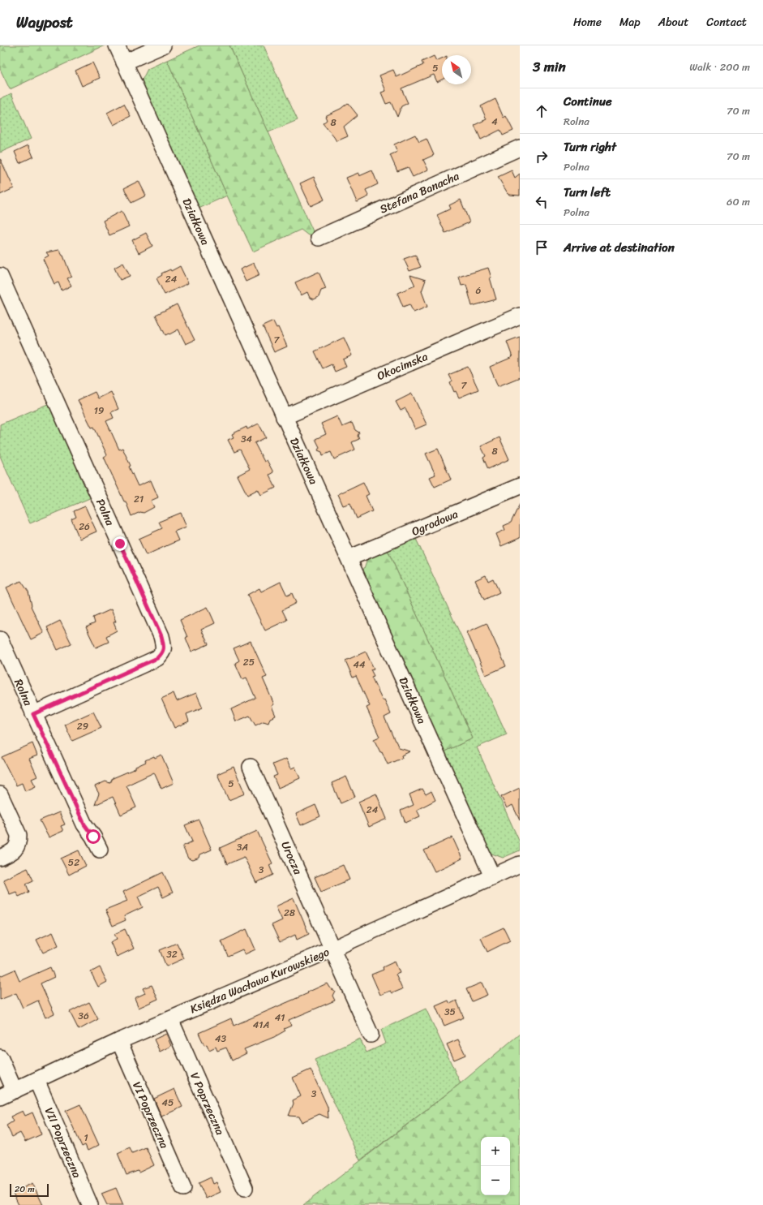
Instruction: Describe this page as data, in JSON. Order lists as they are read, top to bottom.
{
  "streets": {
    "street": [
      "Stefana Banacha",
      "Działkowa",
      "Okocimska",
      "Polna",
      "Ogrodowa",
      "Rolna",
      "Urocza",
      "Księdza Wacława Kurowskiego",
      "V Poprzeczna",
      "VI Poprzeczna",
      "VII Poprzeczna"
    ]
  },
  "crossings": [
    ["Działkowa", "Okocimska"],
    ["Działkowa", "Ogrodowa"],
    ["Działkowa", "Księdza Wacława Kurowskiego"],
    ["Polna", "Rolna"],
    ["Urocza", "Księdza Wacława Kurowskiego"],
    ["Księdza Wacława Kurowskiego", "V Poprzeczna"],
    ["Księdza Wacława Kurowskiego", "VI Poprzeczna"],
    ["Księdza Wacława Kurowskiego", "VII Poprzeczna"]
  ],
  "house_numbers": [
    "5",
    "4",
    "8",
    "24",
    "6",
    "7",
    "7",
    "19",
    "34",
    "8",
    "21",
    "26",
    "25",
    "44",
    "29",
    "5",
    "24",
    "3A",
    "52",
    "3",
    "28",
    "32",
    "35",
    "36",
    "41",
    "41A",
    "43",
    "3",
    "45",
    "1"
  ],
  "scale_bar": "20 m",
  "north": "top left",
  "page": {
    "header": "Waypost",
    "nav": [
      "Home",
      "Map",
      "About",
      "Contact"
    ],
    "heading": ["3 min", "Walk · 200 m"],
    "list": [
      ["Continue", "Rolna", "70 m"],
      ["Turn right", "Polna", "70 m"],
      ["Turn left", "Polna", "60 m"],
      "Arrive at destination"
    ],
    "map_buttons": ["+", "−"],
    "scale": "20 m"
  }
}
